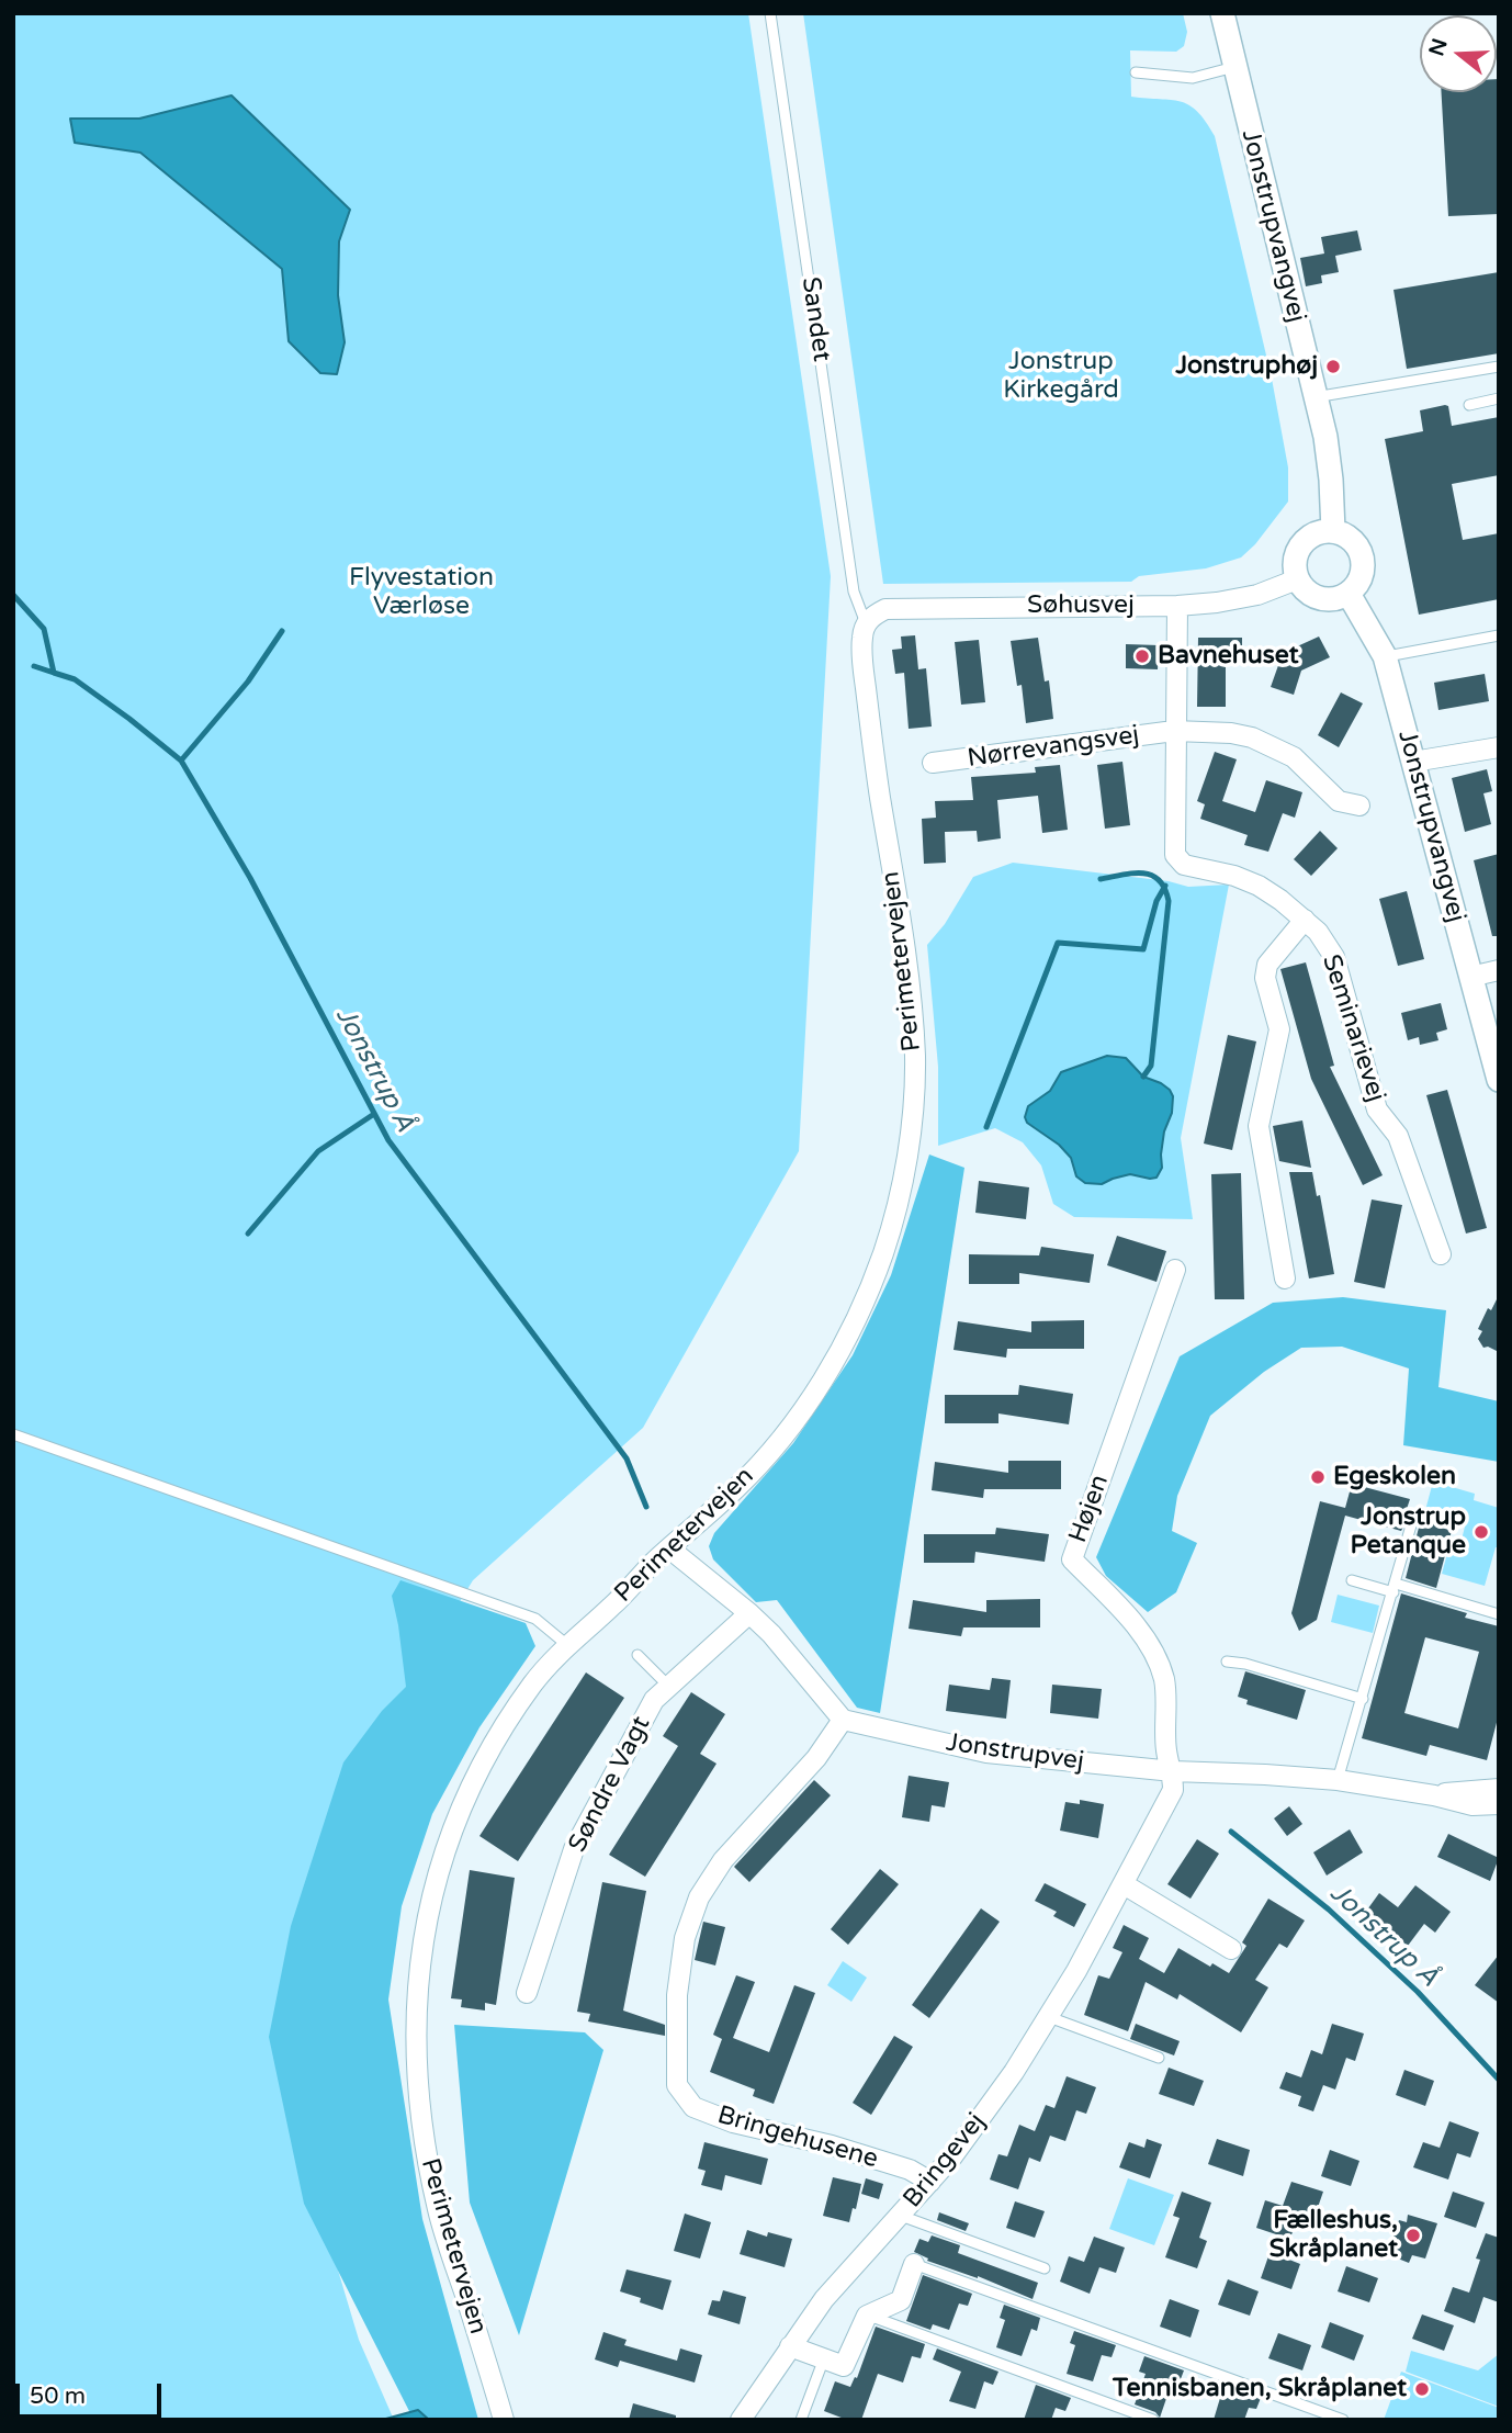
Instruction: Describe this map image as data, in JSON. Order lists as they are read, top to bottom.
{
  "streets": {
    "street": [
      "Jonstrupvangvej",
      "Søhusvej",
      "Nørrevangsvej",
      "Perimetervejen",
      "Seminarievej",
      "Højen",
      "Jonstrupvej",
      "Søndre Vagt",
      "Bringehusene",
      "Bringevej"
    ],
    "lane": ["Sandet"]
  },
  "crossings": [
    ["Jonstrupvangvej", "Søhusvej"],
    ["Sandet", "Søhusvej"],
    ["Sandet", "Perimetervejen"],
    ["Søhusvej", "Perimetervejen"],
    ["Søhusvej", "Seminarievej"],
    ["Nørrevangsvej", "Seminarievej"],
    ["Højen", "Jonstrupvej"],
    ["Højen", "Bringevej"],
    ["Jonstrupvej", "Bringehusene"],
    ["Jonstrupvej", "Bringevej"],
    ["Bringehusene", "Bringevej"]
  ],
  "water": ["Jonstrup Å"],
  "parks": ["Jonstrup Kirkegård", "Flyvestation Værløse"],
  "places": [
    "Jonstruphøj",
    "Bavnehuset",
    "Egeskolen",
    "Jonstrup Petanque",
    "Fælleshus, Skråplanet",
    "Tennisbanen, Skråplanet"
  ],
  "scale_bar": "50 m",
  "north": "left"
}
